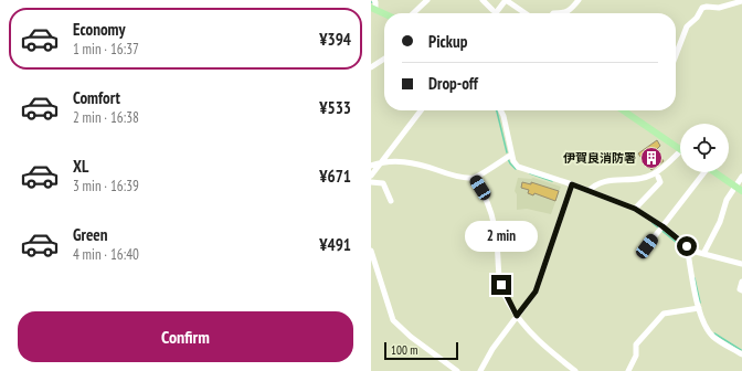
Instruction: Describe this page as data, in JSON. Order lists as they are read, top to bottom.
{
  "places": {
    "building": ["伊賀良消防署"]
  },
  "scale_bar": "100 m",
  "page": {
    "list": [
      {
        "name": "Economy",
        "note": "1 min · 16:37",
        "value": "¥394"
      },
      {
        "name": "Comfort",
        "note": "2 min · 16:38",
        "value": "¥533"
      },
      {
        "name": "XL",
        "note": "3 min · 16:39",
        "value": "¥671"
      },
      {
        "name": "Green",
        "note": "4 min · 16:40",
        "value": "¥491"
      }
    ],
    "banner": ["Pickup", "Drop-off"],
    "bubble": "2 min",
    "buttons": "Confirm",
    "scale": "100 m"
  }
}
